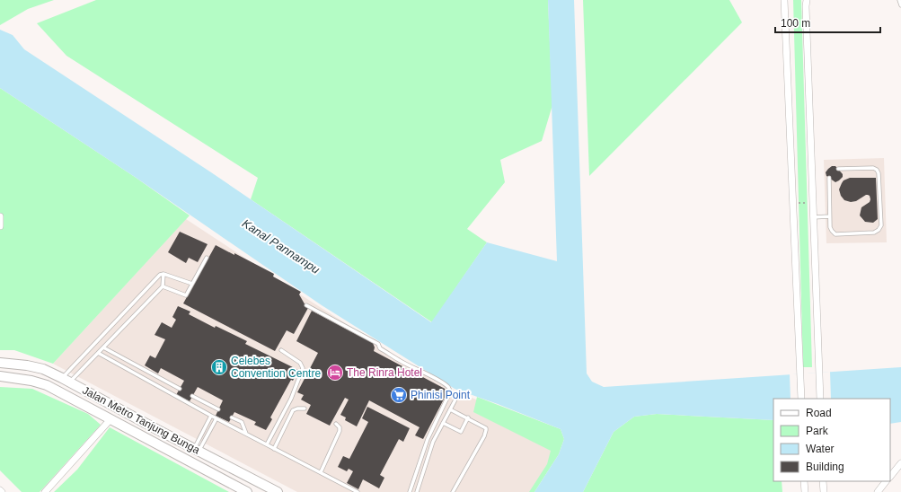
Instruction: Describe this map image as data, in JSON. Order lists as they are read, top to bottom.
{
  "streets": {
    "main road": ["Jalan Metro Tanjung Bunga"]
  },
  "water": ["Kanal Pannampu"],
  "places": {
    "building": ["Celebes Convention Centre"],
    "hotel": ["The Rinra Hotel"],
    "supermarket": ["Phinisi Point"]
  },
  "legend": [
    "Road",
    "Park",
    "Water",
    "Building"
  ],
  "scale_bar": "100 m"
}
